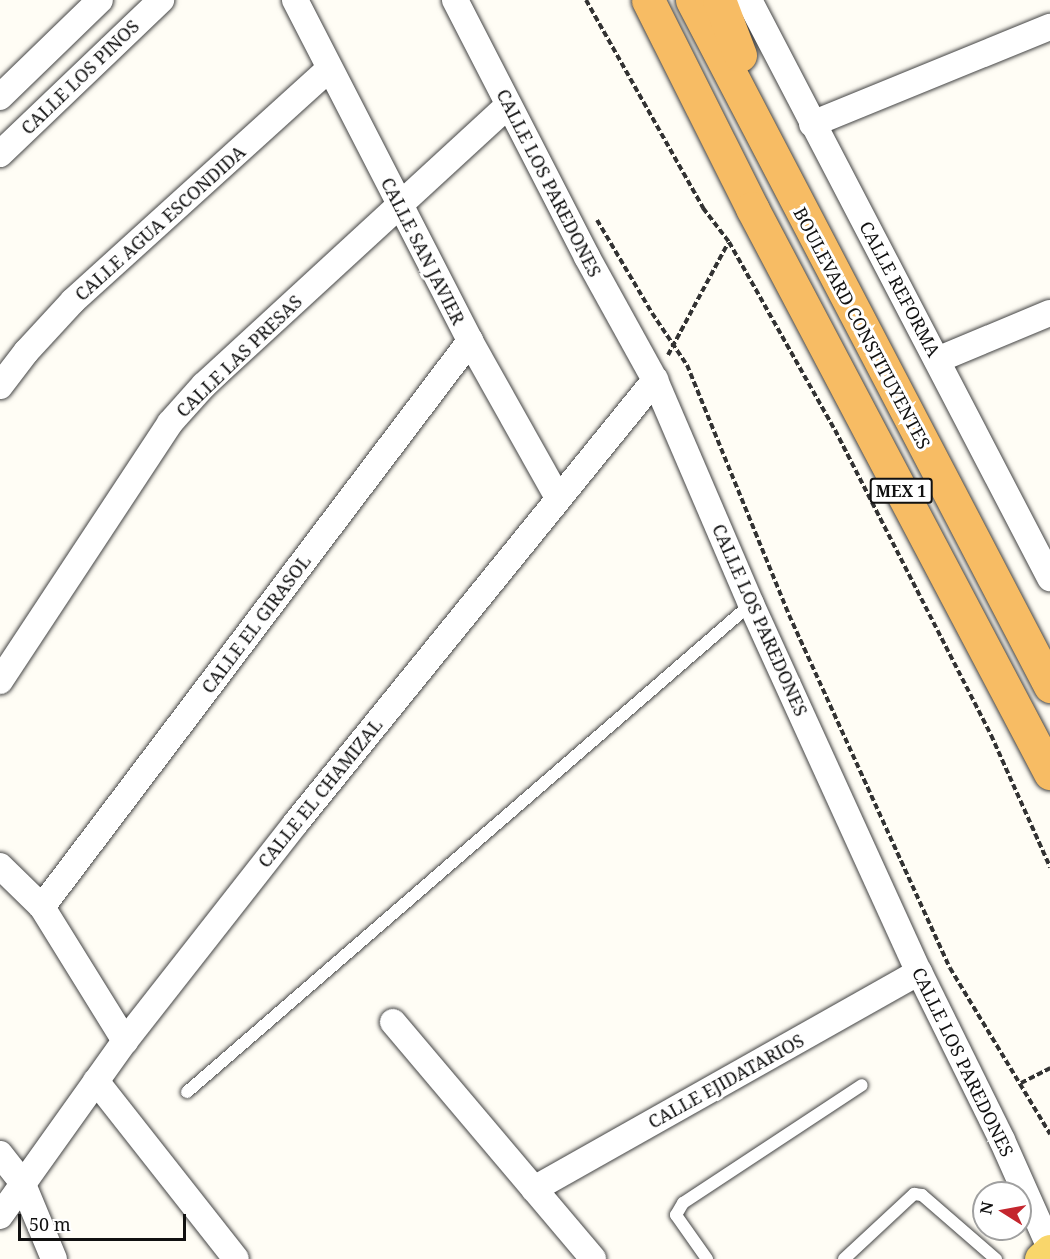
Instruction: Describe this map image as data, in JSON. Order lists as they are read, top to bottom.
{
  "streets": {
    "highway": ["BOULEVARD CONSTITUYENTES", "MEX 1"],
    "street": [
      "CALLE LOS PINOS",
      "CALLE LOS PAREDONES",
      "CALLE AGUA ESCONDIDA",
      "CALLE SAN JAVIER",
      "CALLE REFORMA",
      "CALLE LAS PRESAS",
      "CALLE EL GIRASOL",
      "CALLE EL CHAMIZAL",
      "CALLE EJIDATARIOS"
    ]
  },
  "crossings": [
    ["CALLE LOS PAREDONES", "CALLE LAS PRESAS"],
    ["CALLE LOS PAREDONES", "CALLE EL CHAMIZAL"],
    ["CALLE LOS PAREDONES", "CALLE EJIDATARIOS"],
    ["CALLE AGUA ESCONDIDA", "CALLE SAN JAVIER"],
    ["CALLE SAN JAVIER", "CALLE LAS PRESAS"],
    ["CALLE SAN JAVIER", "CALLE EL GIRASOL"],
    ["CALLE SAN JAVIER", "CALLE EL CHAMIZAL"]
  ],
  "scale_bar": "50 m",
  "north": "left"
}
